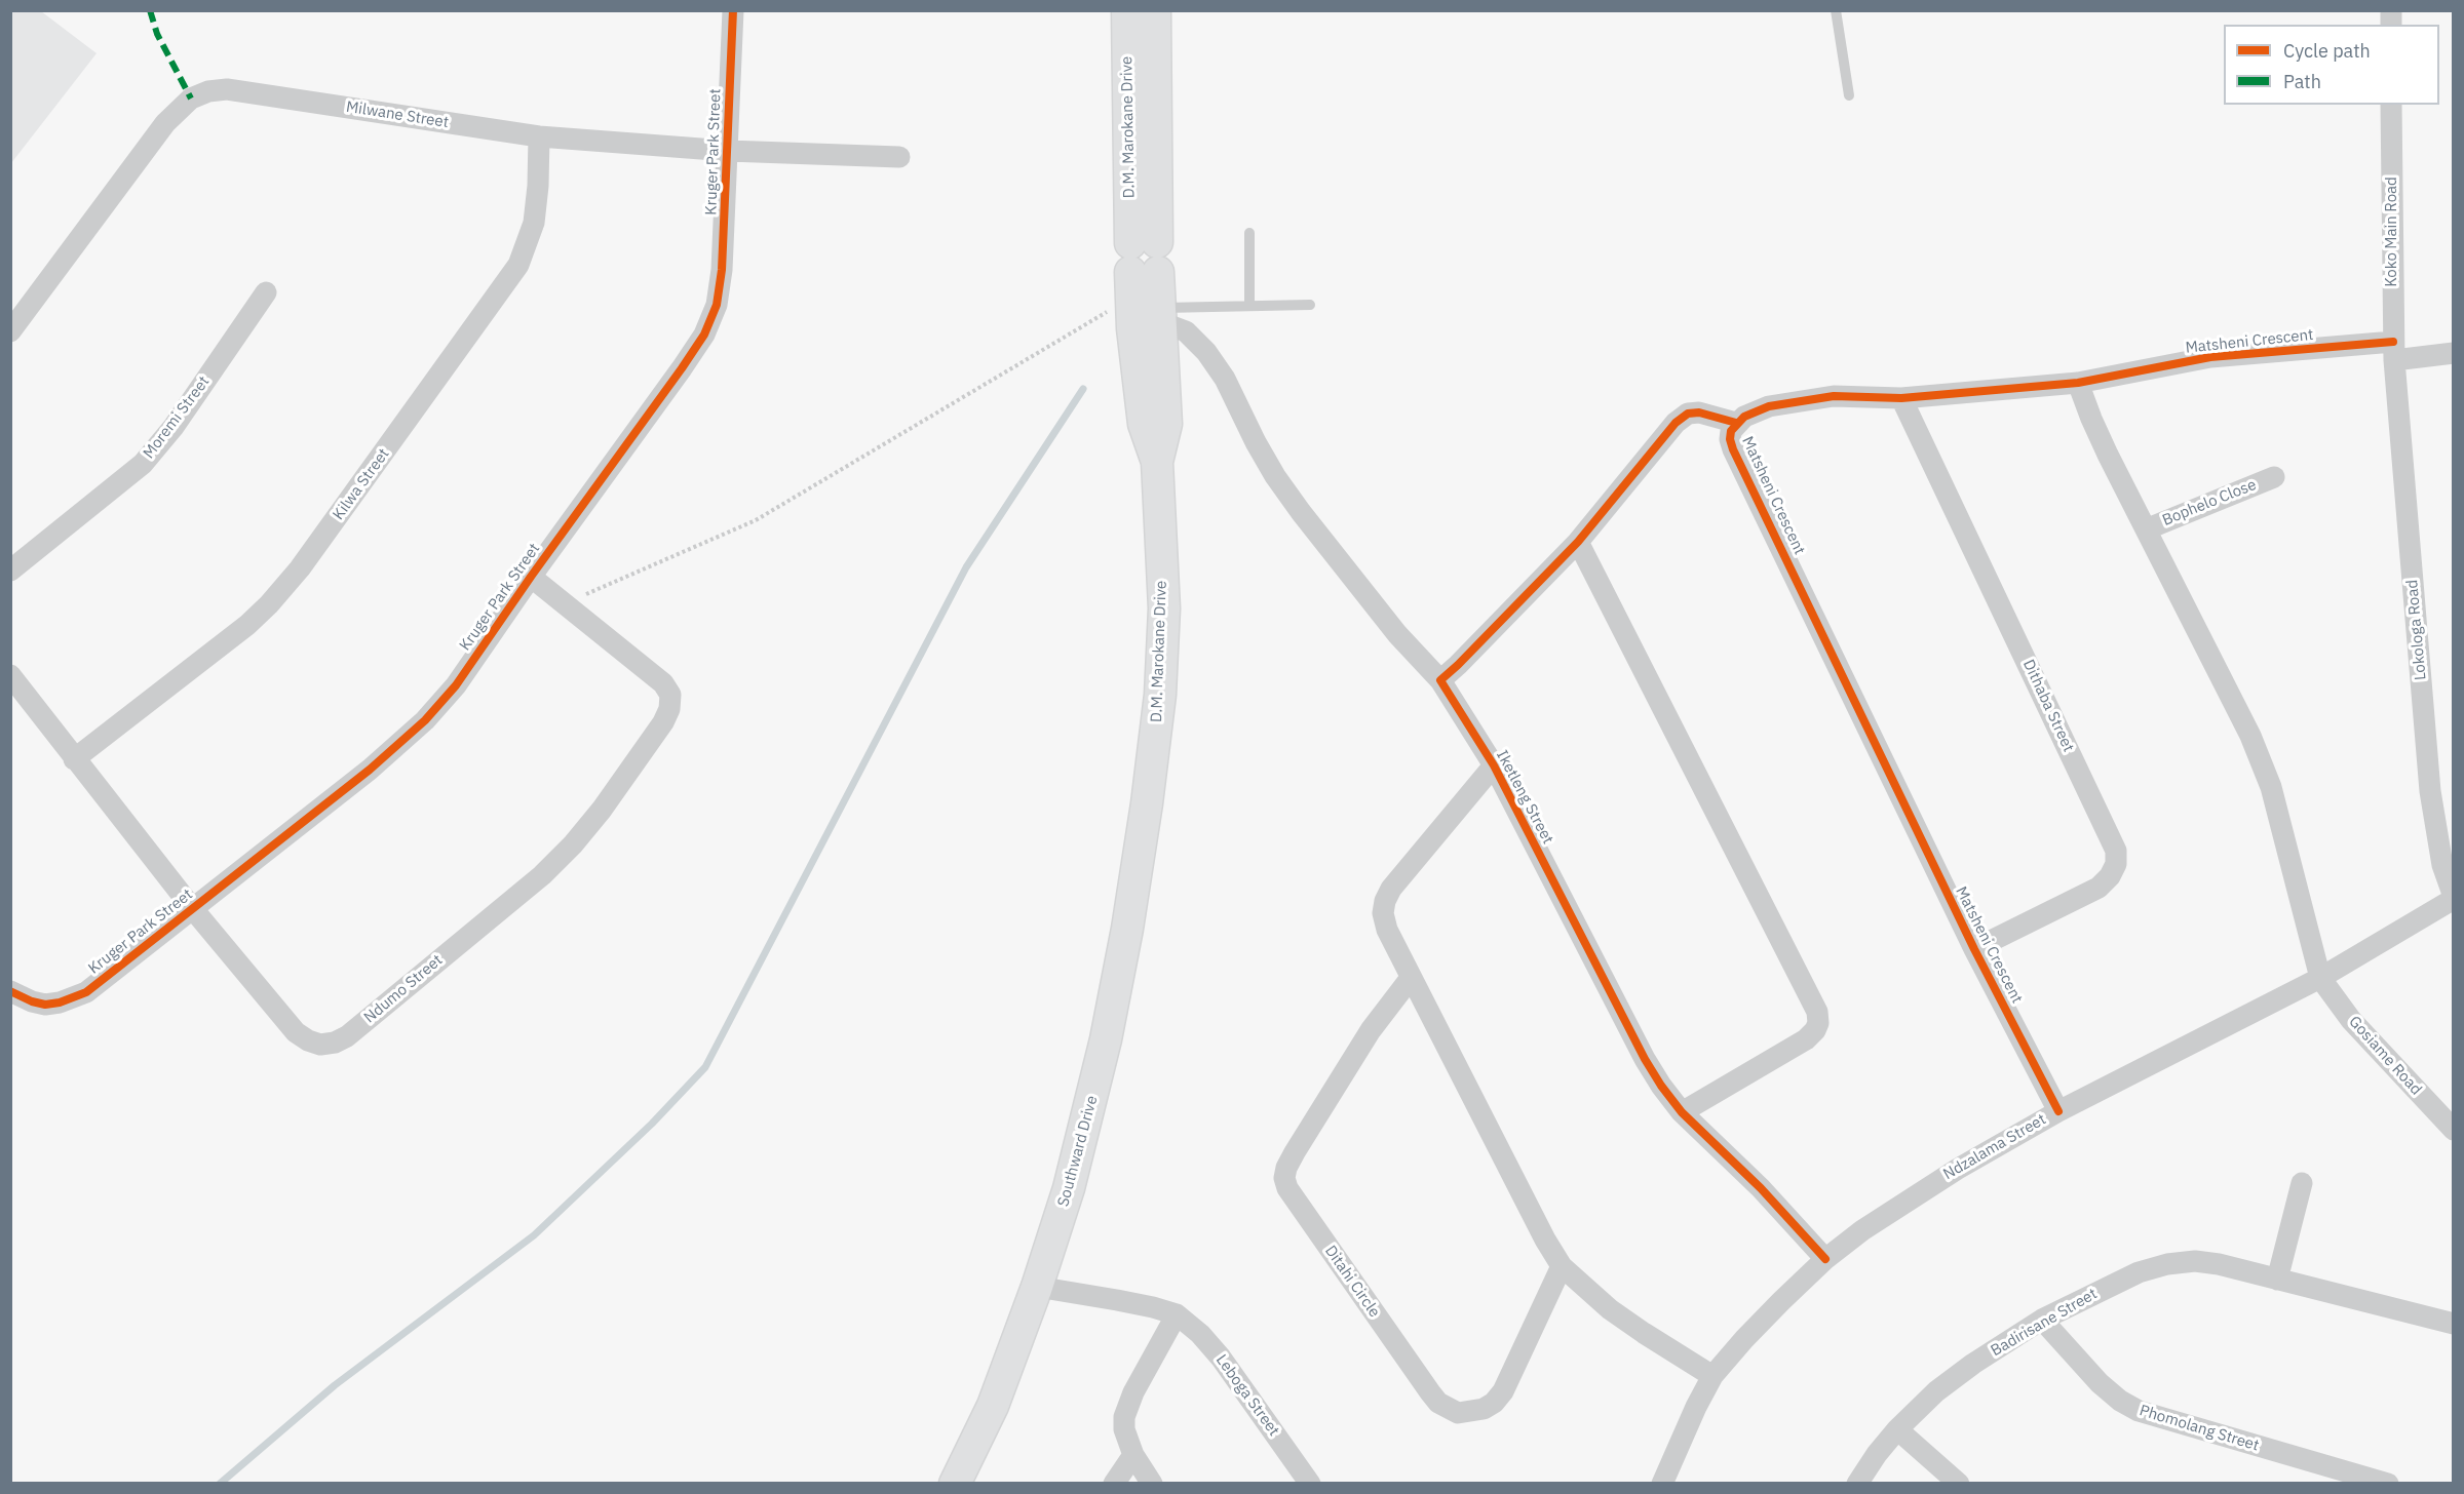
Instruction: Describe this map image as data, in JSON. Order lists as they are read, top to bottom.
{
  "streets": {
    "main road": ["D.M. Marokane Drive", "Southward Drive"],
    "street": [
      "Milwane Street",
      "Kruger Park Street",
      "Koko Main Road",
      "Matsheni Crescent",
      "Moremi Street",
      "Kilwa Street",
      "Bophelo Close",
      "Lokologa Road",
      "Dithaba Street",
      "Iketleng Street",
      "Ndumo Street",
      "Gosiame Road",
      "Ndzalama Street",
      "Ditahi Circle",
      "Badirisane Street",
      "Leboga Street",
      "Phomolang Street"
    ]
  },
  "crossings": [
    ["Milwane Street", "Kruger Park Street"],
    ["Milwane Street", "Kilwa Street"],
    ["D.M. Marokane Drive", "Iketleng Street"],
    ["D.M. Marokane Drive", "Southward Drive"],
    ["Kruger Park Street", "Ndumo Street"],
    ["Koko Main Road", "Matsheni Crescent"],
    ["Koko Main Road", "Lokologa Road"],
    ["Matsheni Crescent", "Lokologa Road"],
    ["Matsheni Crescent", "Dithaba Street"],
    ["Matsheni Crescent", "Ndzalama Street"],
    ["Kilwa Street", "Ndumo Street"],
    ["Lokologa Road", "Ndzalama Street"],
    ["Iketleng Street", "Ndzalama Street"],
    ["Gosiame Road", "Ndzalama Street"],
    ["Badirisane Street", "Phomolang Street"]
  ],
  "legend": ["Cycle path", "Path"]
}
